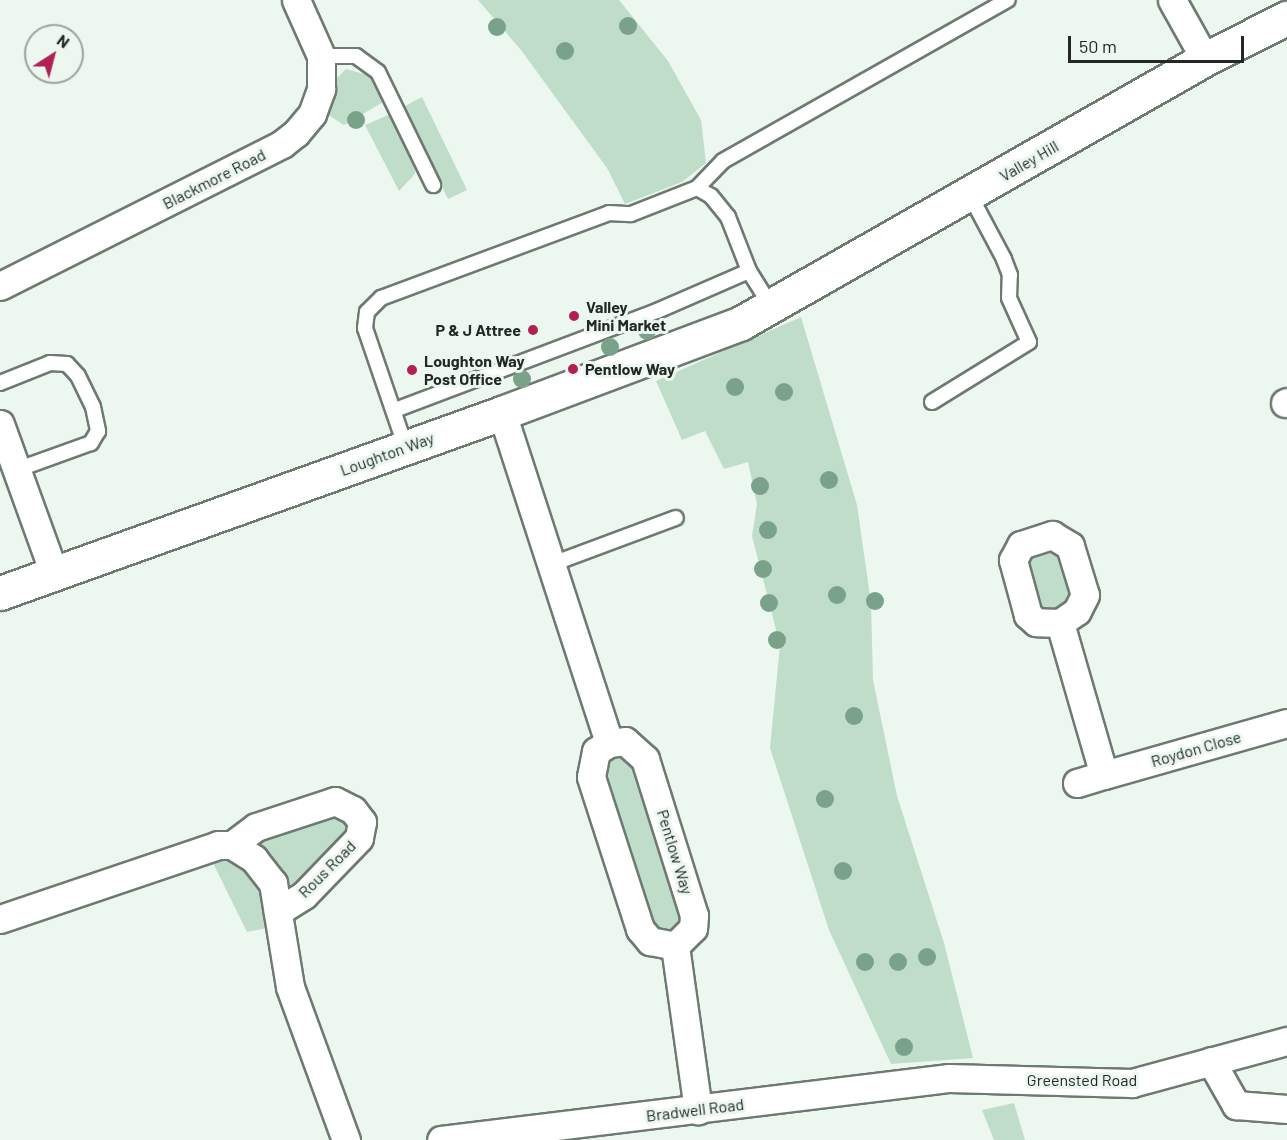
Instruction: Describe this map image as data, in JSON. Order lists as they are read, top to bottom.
{
  "streets": {
    "street": [
      "Valley Hill",
      "Blackmore Road",
      "Loughton Way",
      "Roydon Close",
      "Pentlow Way",
      "Rous Road",
      "Greensted Road",
      "Bradwell Road"
    ]
  },
  "crossings": [
    ["Valley Hill", "Loughton Way"],
    ["Greensted Road", "Bradwell Road"]
  ],
  "places": [
    "Valley Mini Market",
    "P & J Attree",
    "Pentlow Way",
    "Loughton Way Post Office"
  ],
  "scale_bar": "50 m",
  "north": "top right"
}
